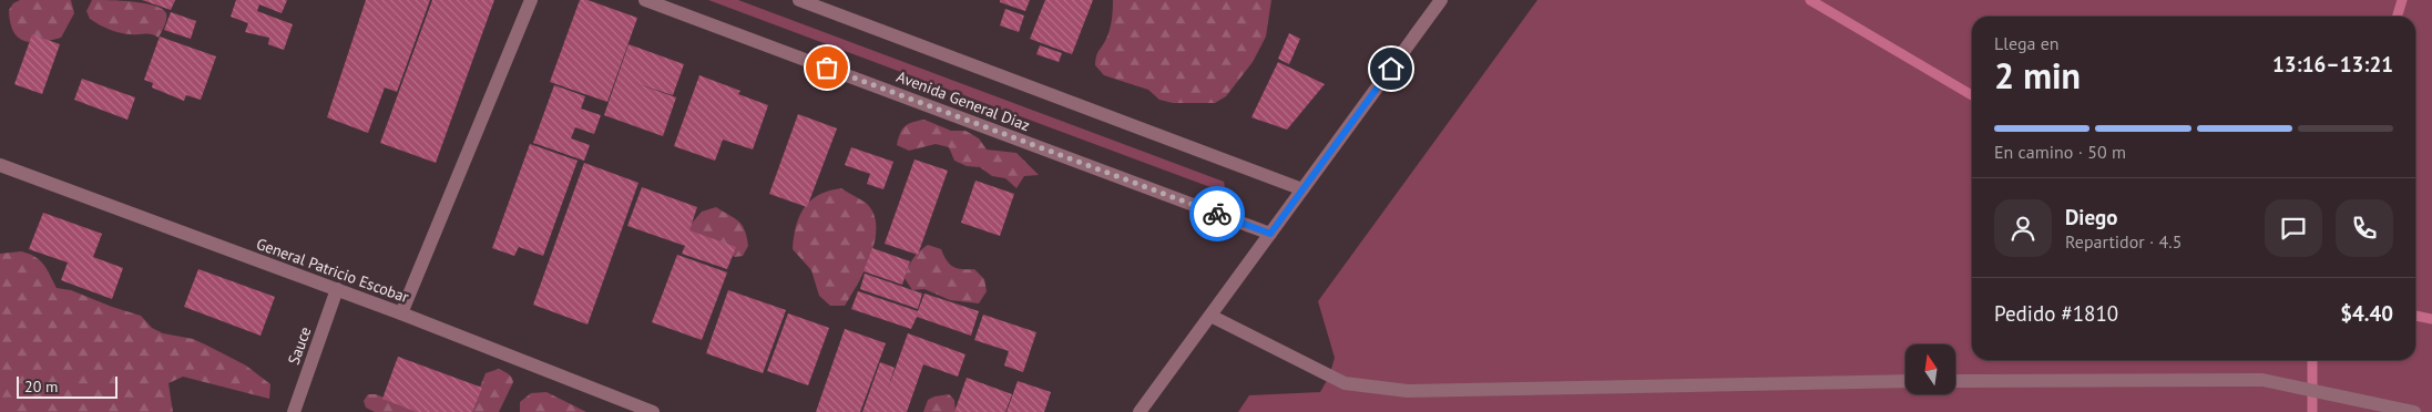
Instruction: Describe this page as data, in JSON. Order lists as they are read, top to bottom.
{
  "streets": {
    "street": ["Avenida General Diaz", "General Patricio Escobar", "Sauce"]
  },
  "crossings": [
    ["General Patricio Escobar", "Sauce"]
  ],
  "scale_bar": "20 m",
  "north": "top",
  "page": {
    "heading": ["2 min", "Llega en", "13:16–13:21"],
    "panel": [
      "Diego",
      "Repartidor · 4.5",
      "Pedido #1810",
      "$4.40"
    ],
    "bar": "En camino · 50 m",
    "scale": "20 m"
  }
}
